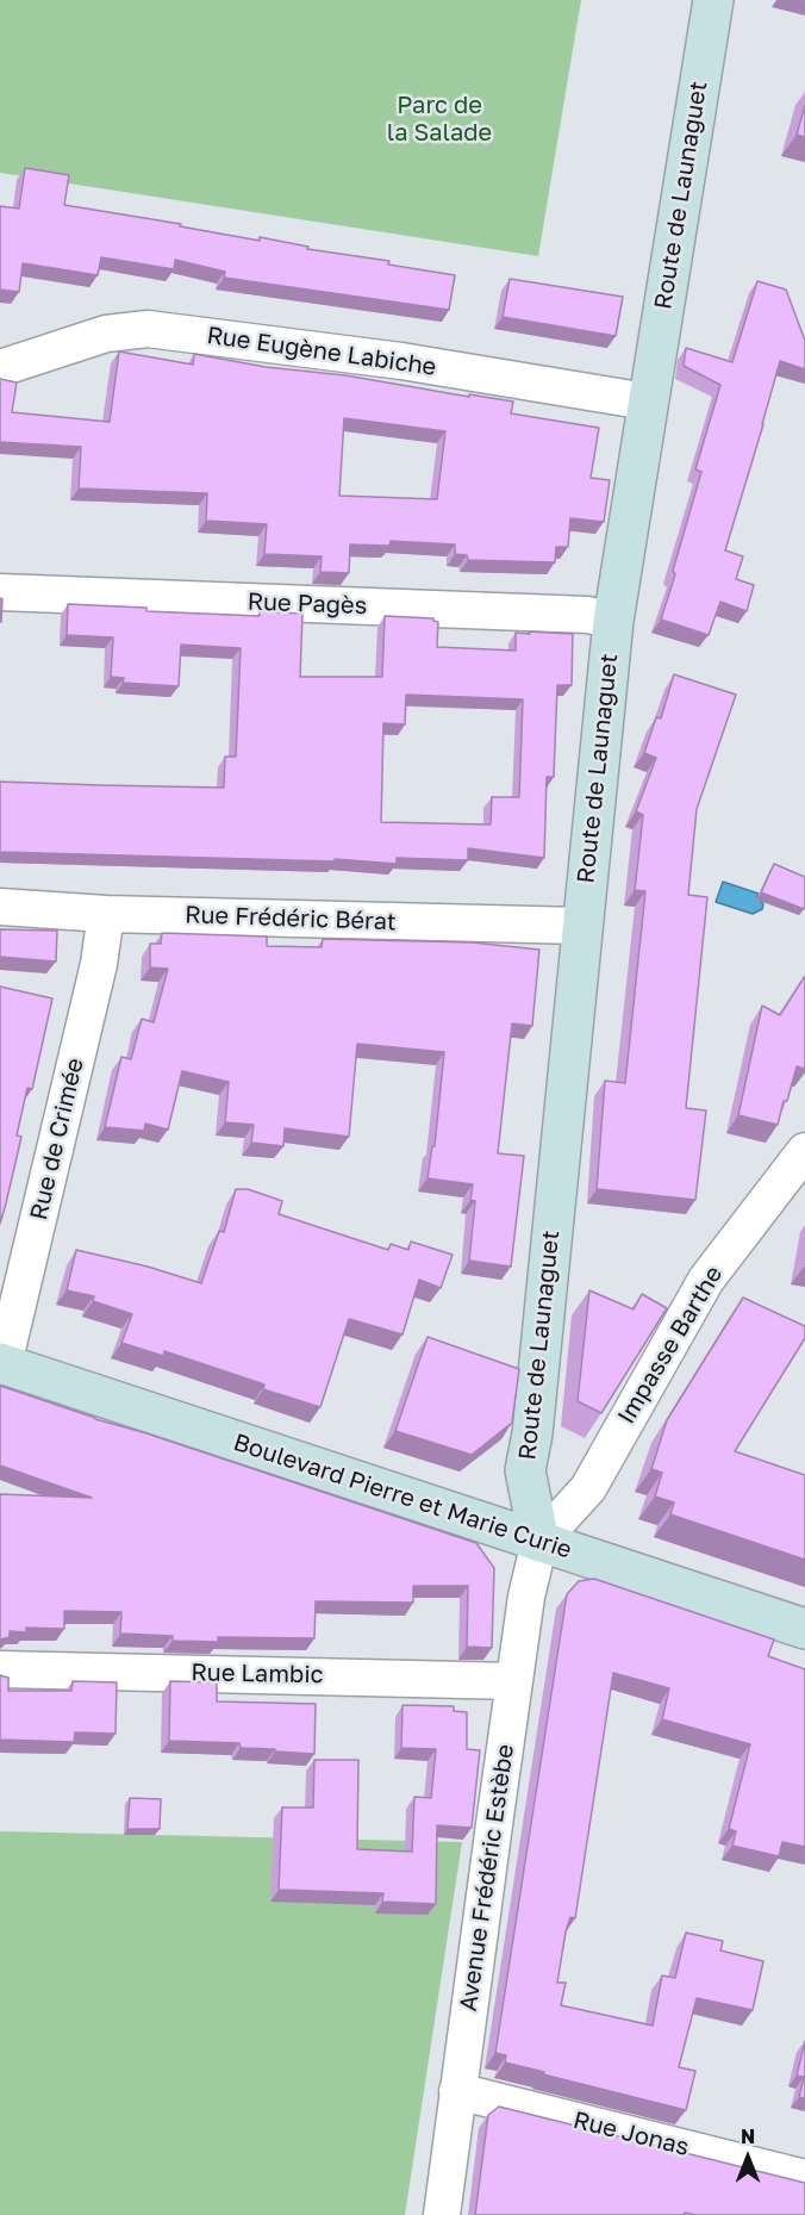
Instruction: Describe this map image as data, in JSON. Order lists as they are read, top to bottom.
{
  "streets": {
    "main road": ["Route de Launaguet", "Boulevard Pierre et Marie Curie"],
    "street": [
      "Rue Eugène Labiche",
      "Rue Pagès",
      "Rue Frédéric Bérat",
      "Rue de Crimée",
      "Impasse Barthe",
      "Rue Lambic",
      "Avenue Frédéric Estèbe",
      "Rue Jonas"
    ]
  },
  "crossings": [
    ["Route de Launaguet", "Rue Eugène Labiche"],
    ["Route de Launaguet", "Rue Pagès"],
    ["Route de Launaguet", "Rue Frédéric Bérat"],
    ["Route de Launaguet", "Impasse Barthe"],
    ["Route de Launaguet", "Boulevard Pierre et Marie Curie"],
    ["Route de Launaguet", "Avenue Frédéric Estèbe"],
    ["Rue Frédéric Bérat", "Rue de Crimée"],
    ["Rue de Crimée", "Boulevard Pierre et Marie Curie"],
    ["Impasse Barthe", "Boulevard Pierre et Marie Curie"],
    ["Impasse Barthe", "Avenue Frédéric Estèbe"],
    ["Boulevard Pierre et Marie Curie", "Avenue Frédéric Estèbe"],
    ["Rue Lambic", "Avenue Frédéric Estèbe"],
    ["Avenue Frédéric Estèbe", "Rue Jonas"]
  ],
  "parks": ["Parc de la Salade"],
  "north": "top"
}
